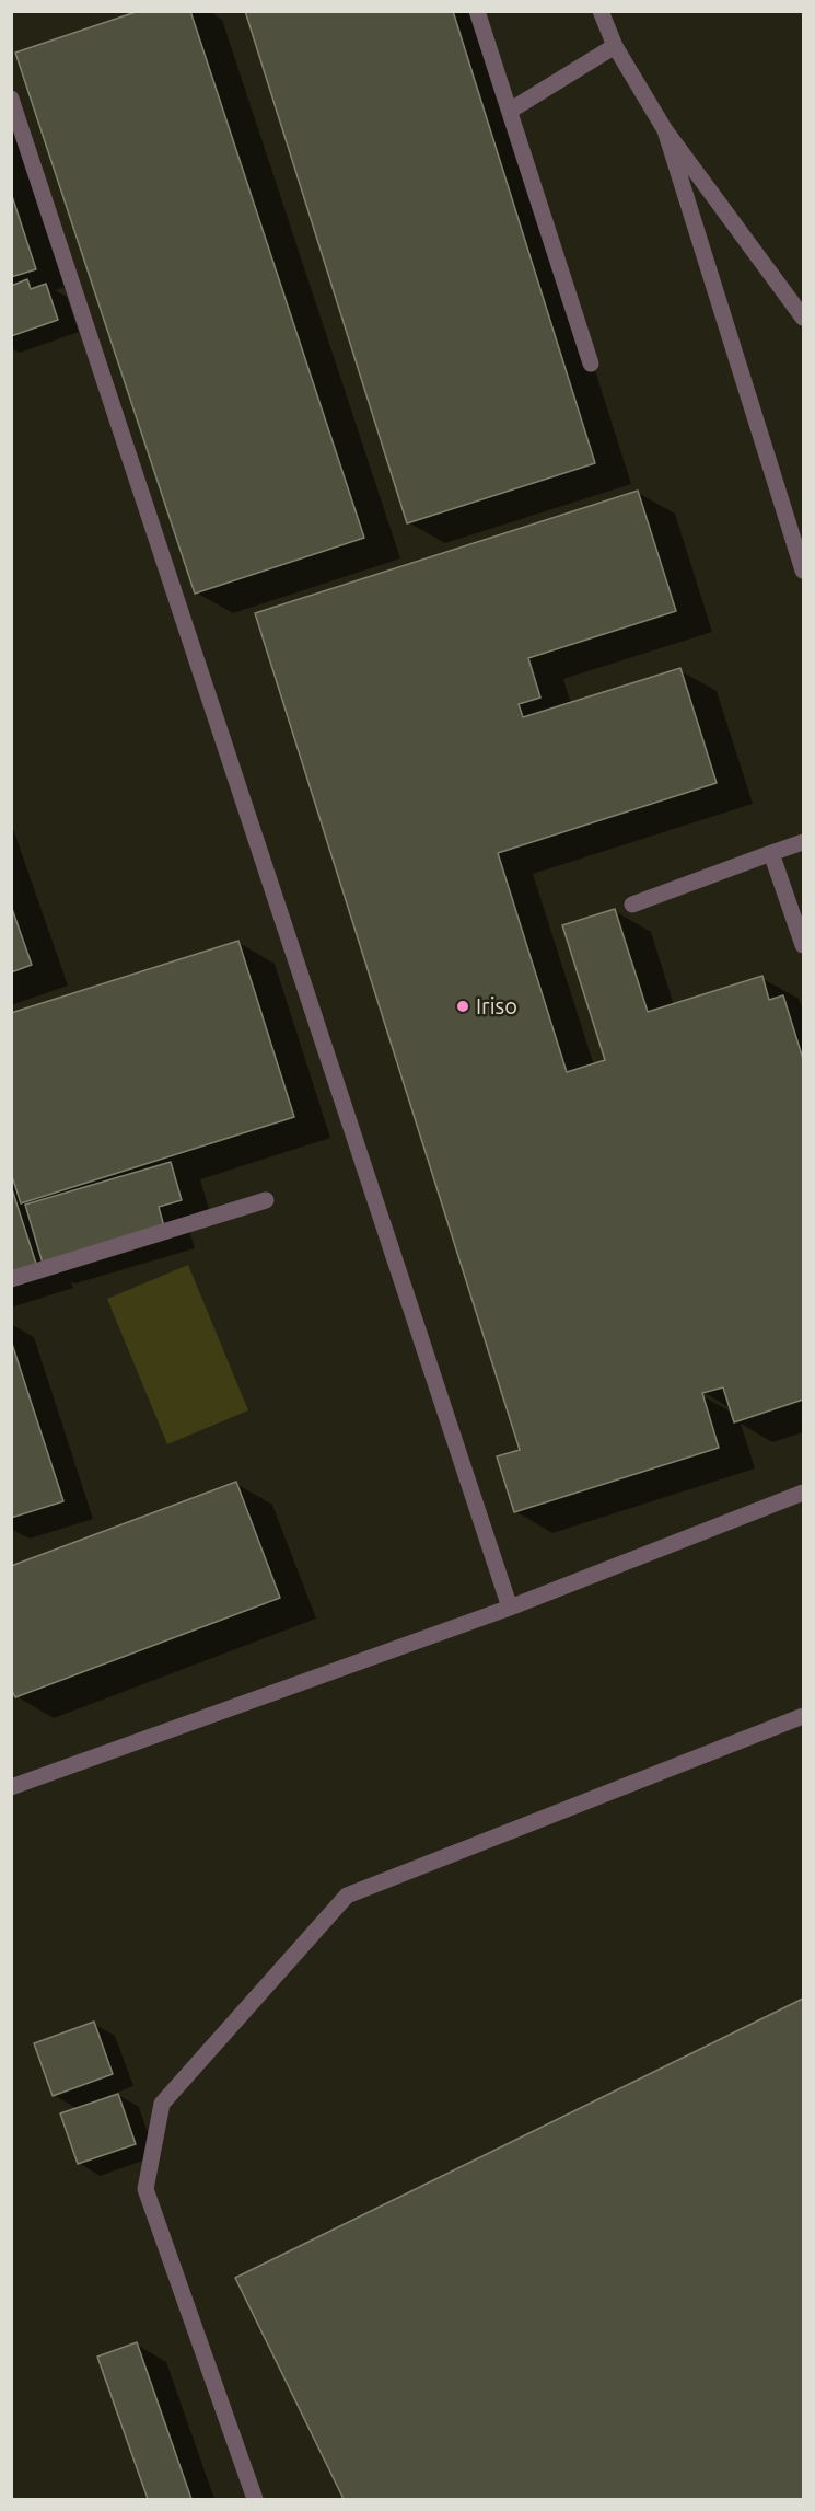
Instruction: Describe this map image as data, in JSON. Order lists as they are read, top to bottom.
{
  "places": ["Iriso"]
}
